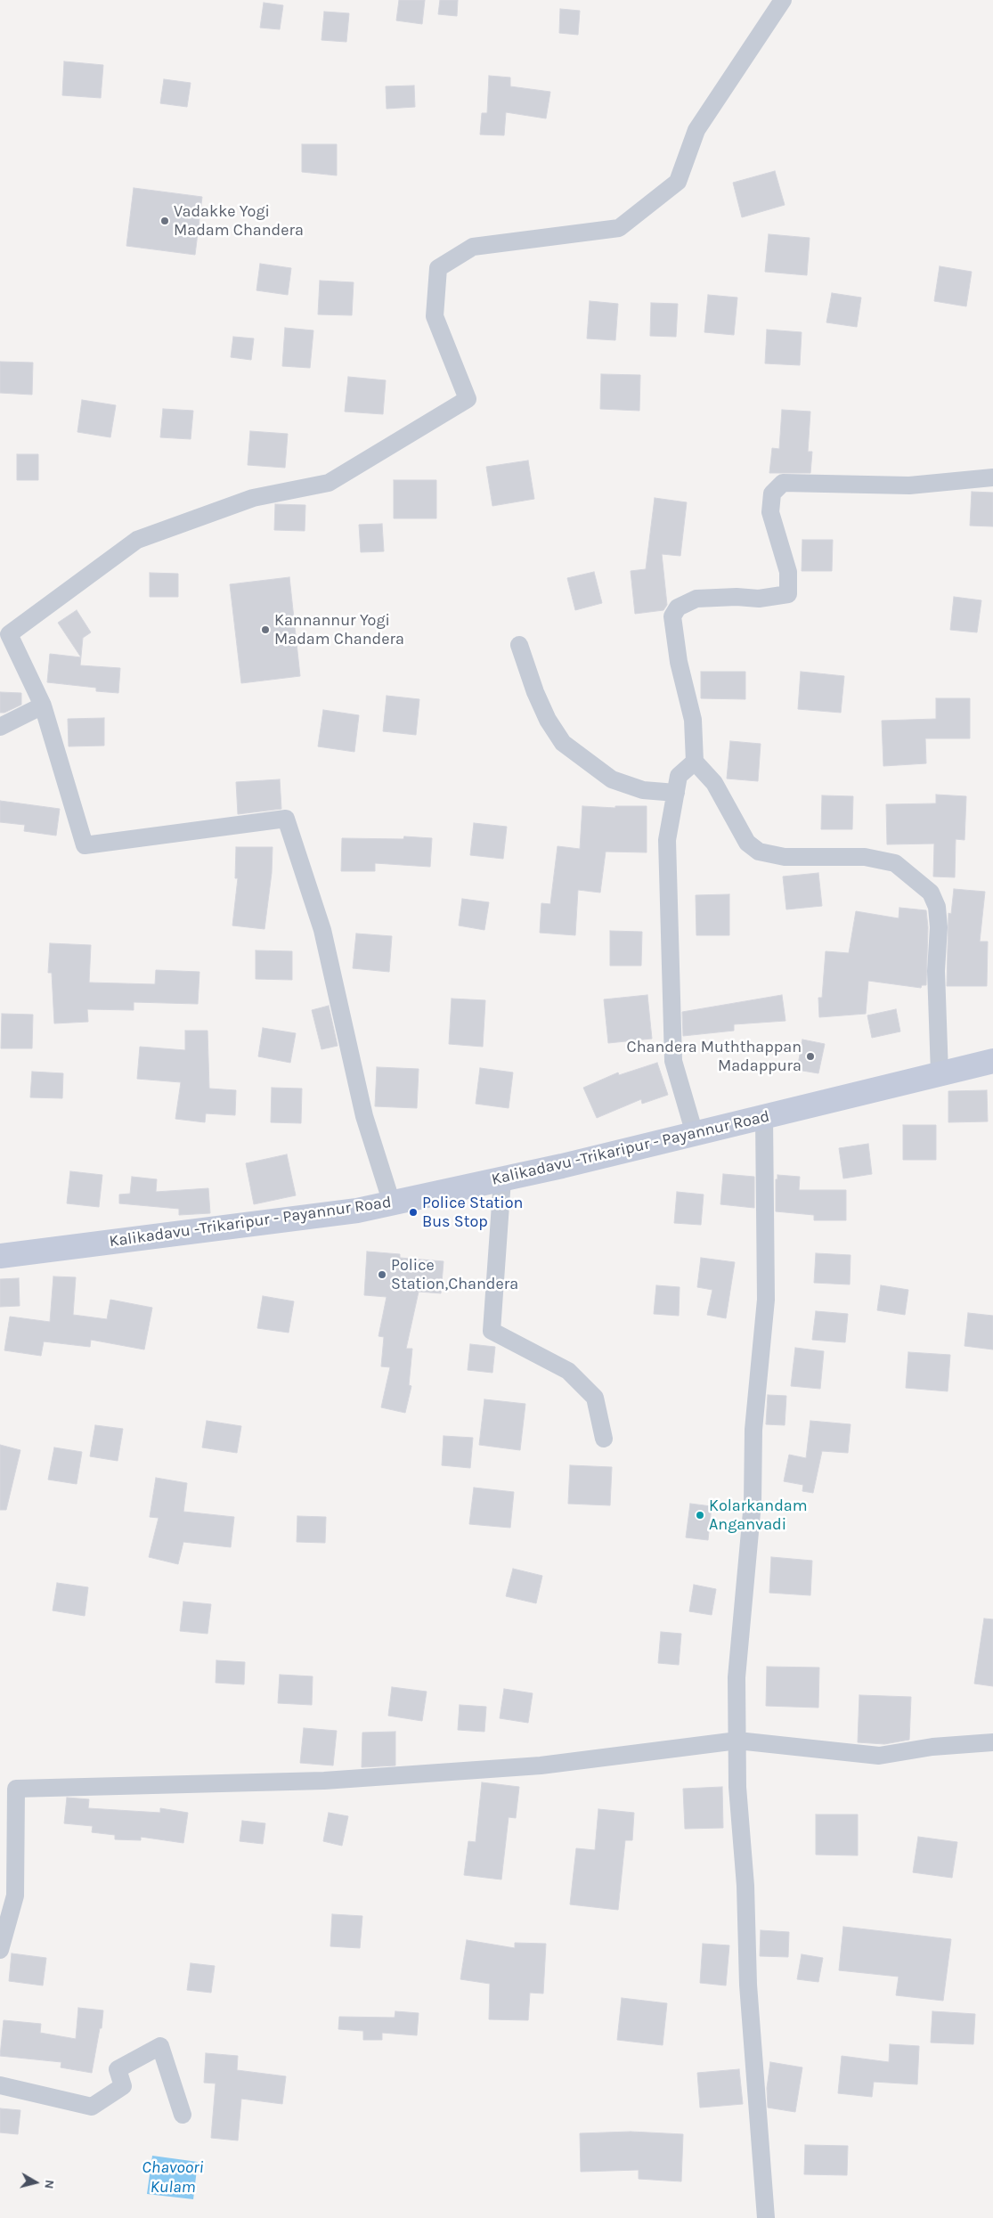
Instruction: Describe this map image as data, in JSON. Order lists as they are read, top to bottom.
{
  "streets": {
    "main road": ["Kalikadavu -Trikaripur - Payannur Road"]
  },
  "water": ["Chavoori Kulam"],
  "places": [
    "Vadakke Yogi Madam Chandera",
    "Kannannur Yogi Madam Chandera",
    "Chandera Muththappan Madappura",
    "Police Station Bus Stop",
    "Police Station,Chandera",
    "Kolarkandam Anganvadi"
  ],
  "north": "right"
}
